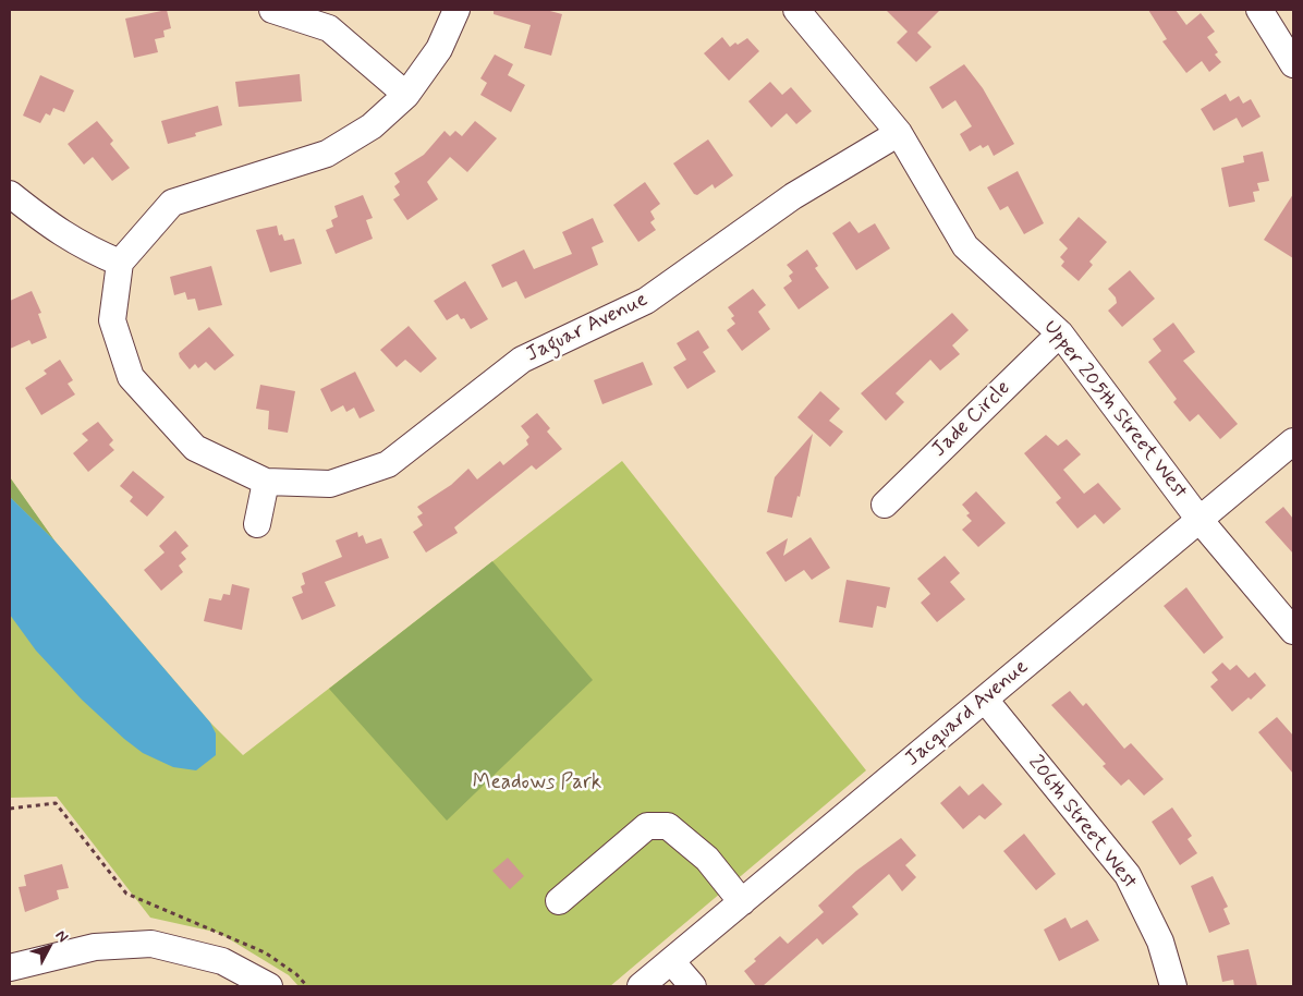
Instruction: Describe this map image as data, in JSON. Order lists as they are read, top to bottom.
{
  "streets": {
    "street": [
      "Jaguar Avenue",
      "Upper 205th Street West",
      "Jade Circle",
      "Jacquard Avenue",
      "206th Street West"
    ]
  },
  "crossings": [
    ["Jaguar Avenue", "Upper 205th Street West"],
    ["Upper 205th Street West", "Jade Circle"],
    ["Upper 205th Street West", "Jacquard Avenue"],
    ["Jacquard Avenue", "206th Street West"]
  ],
  "parks": ["Meadows Park"],
  "north": "top right"
}
